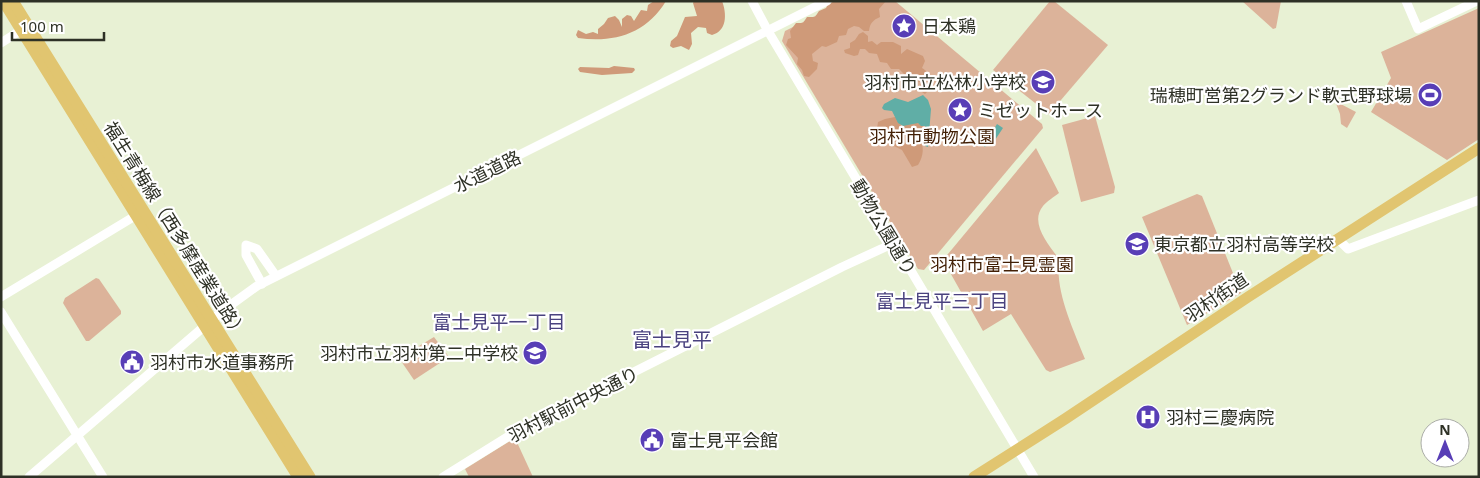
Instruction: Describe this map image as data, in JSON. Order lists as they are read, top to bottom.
{
  "streets": {
    "main road": ["福生青梅線（西多摩産業道路）", "羽村街道"],
    "street": ["水道道路", "動物公園通り", "羽村駅前中央通り"]
  },
  "crossings": [
    ["水道道路", "動物公園通り"],
    ["水道道路", "福生青梅線（西多摩産業道路）"],
    ["動物公園通り", "羽村街道"],
    ["動物公園通り", "羽村駅前中央通り"]
  ],
  "districts": ["富士見平三丁目", "富士見平一丁目", "富士見平"],
  "parks": ["羽村市動物公園", "羽村市富士見霊園"],
  "places": {
    "place": ["日本鶏", "ミゼットホース"],
    "school or university": ["羽村市立松林小学校", "東京都立羽村高等学校", "羽村市立羽村第二中学校"],
    "sports": ["瑞穂町営第2グランド軟式野球場"],
    "public building": ["羽村市水道事務所", "富士見平会館"],
    "hospital": ["羽村三慶病院"]
  },
  "scale_bar": "100 m",
  "north": "top"
}
